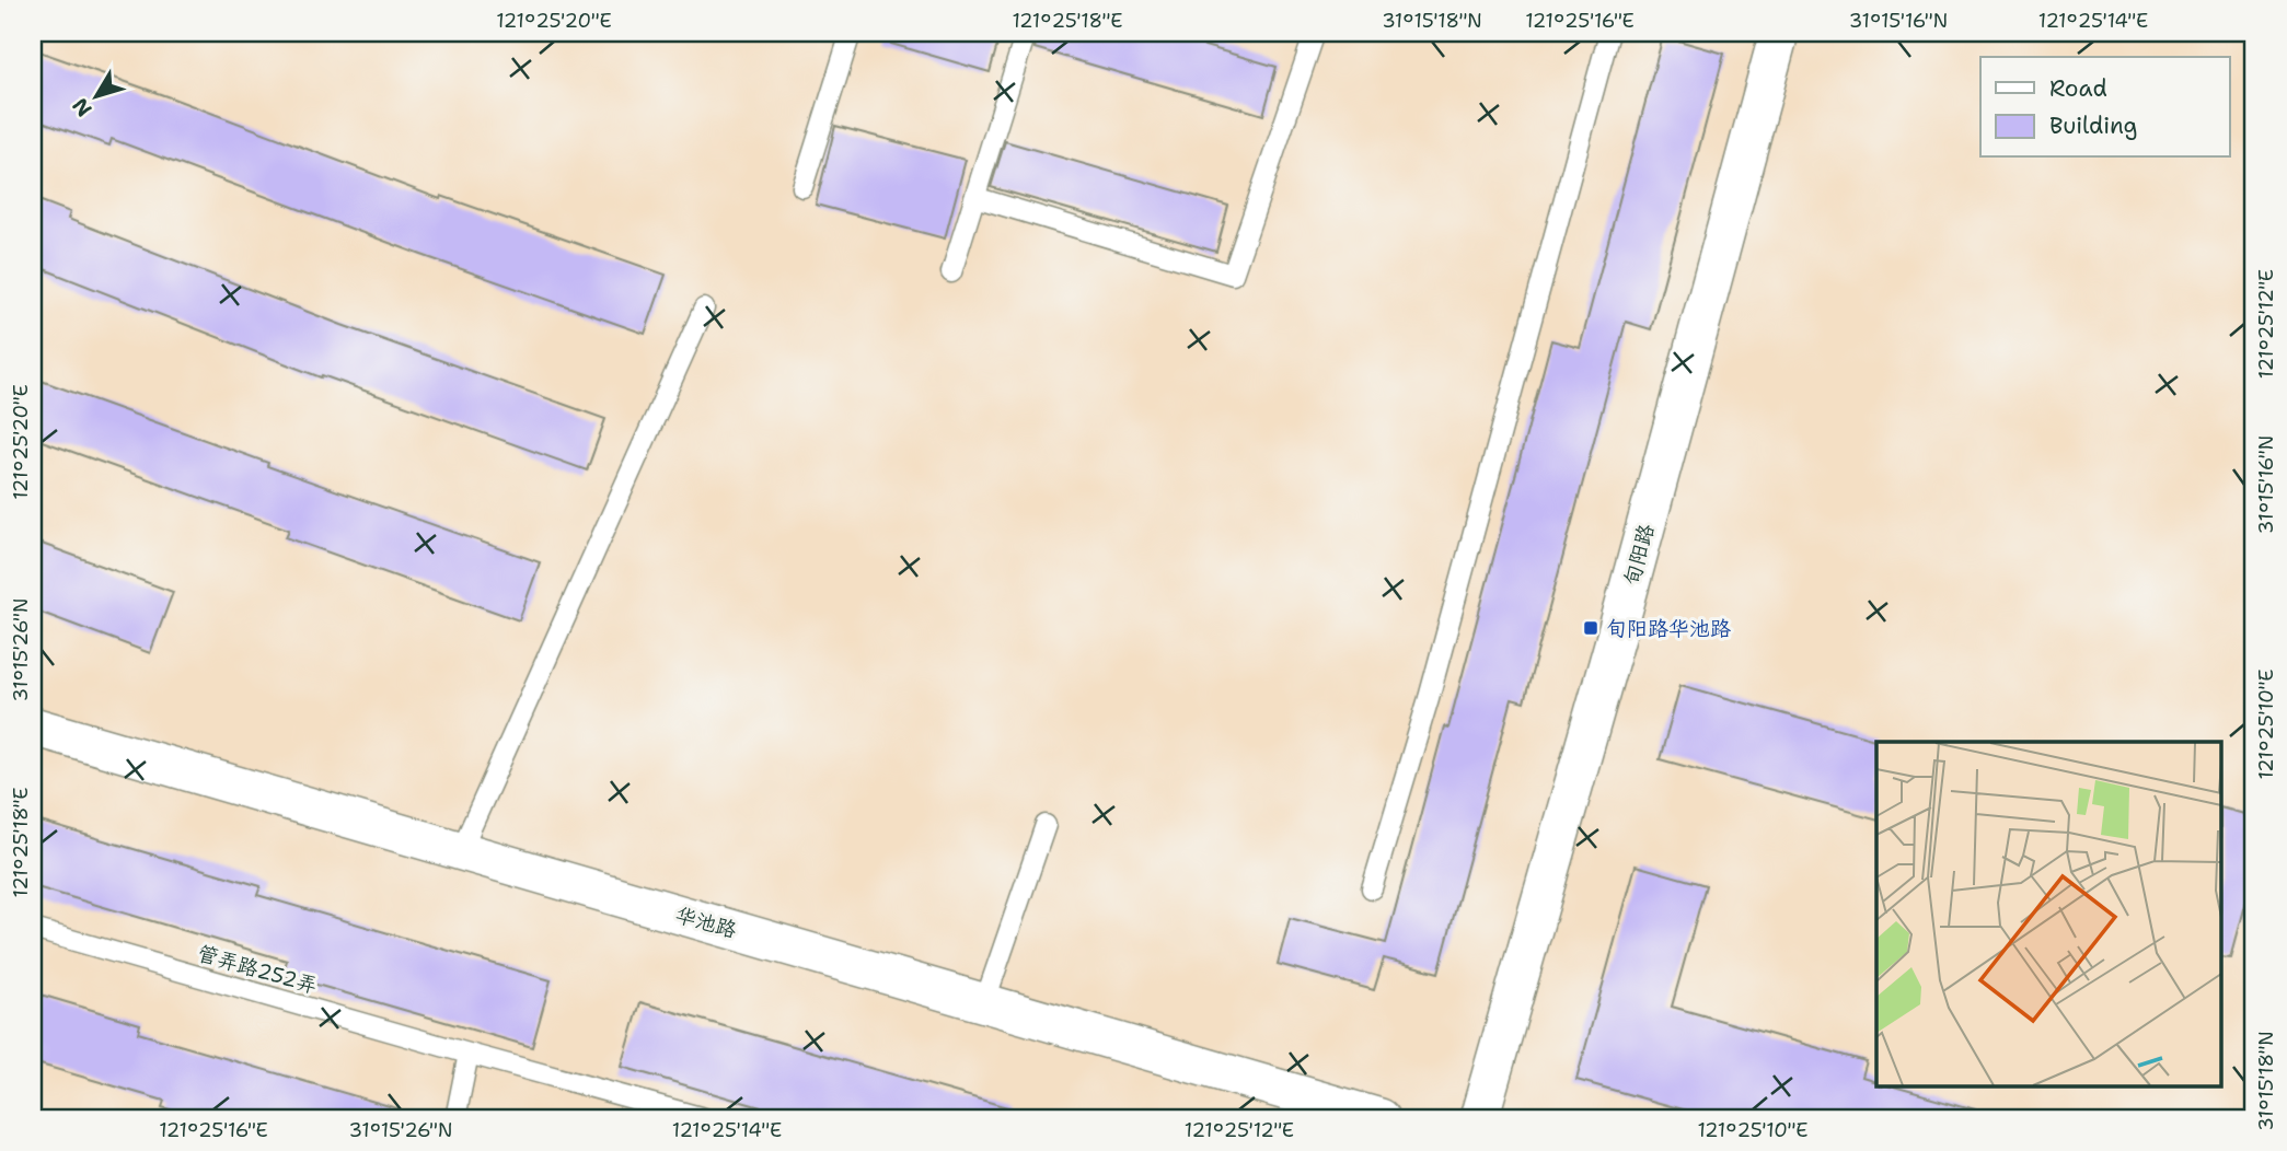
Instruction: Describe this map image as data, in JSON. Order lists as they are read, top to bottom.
{
  "streets": {
    "street": ["旬阳路", "华池路"],
    "lane": ["管弄路252弄"]
  },
  "places": {
    "transit": ["旬阳路华池路"]
  },
  "legend": ["Road", "Building"],
  "north": "bottom left",
  "coordinates": [
    "121°25'20\"E",
    "121°25'18\"E",
    "31°15'18\"N",
    "121°25'16\"E",
    "31°15'16\"N",
    "121°25'14\"E",
    "121°25'12\"E",
    "31°15'26\"N",
    "121°25'10\"E"
  ]
}
